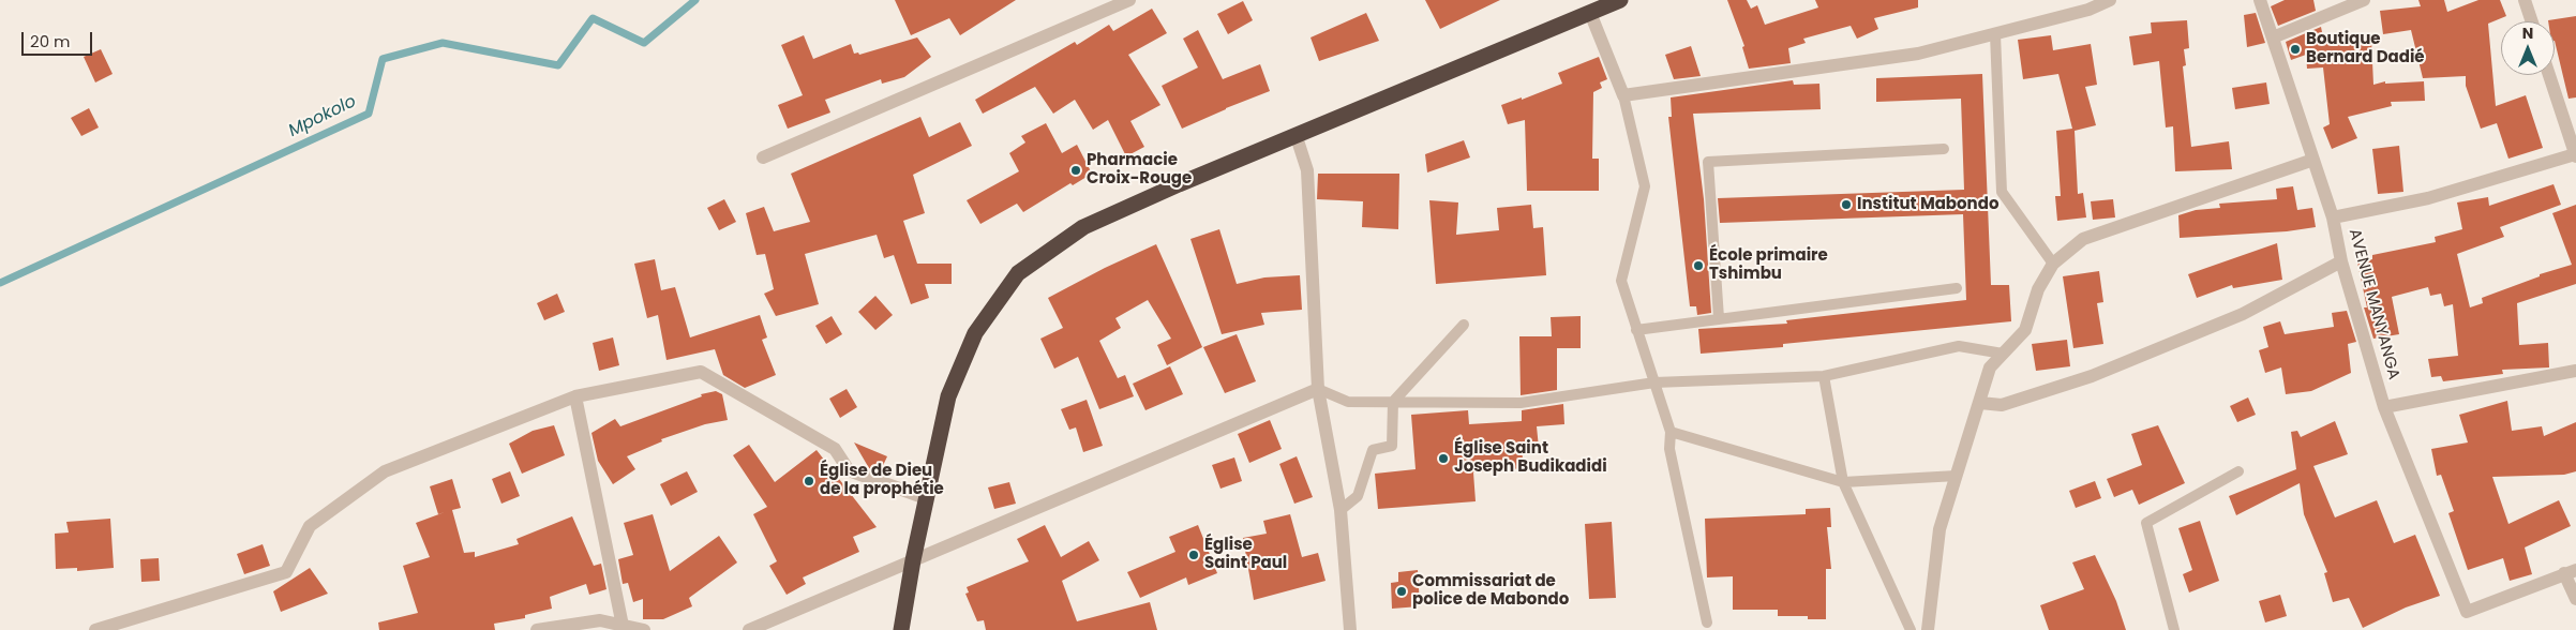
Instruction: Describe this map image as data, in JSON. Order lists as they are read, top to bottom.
{
  "streets": {
    "street": ["AVENUE MANYANGA"]
  },
  "water": ["Mpokolo"],
  "places": [
    "Boutique Bernard Dadié",
    "Pharmacie Croix-Rouge",
    "Institut Mabondo",
    "École primaire Tshimbu",
    "Église Saint Joseph Budikadidi",
    "Église de Dieu de la prophétie",
    "Église Saint Paul",
    "Commissariat de police de Mabondo"
  ],
  "scale_bar": "20 m",
  "north": "top"
}
